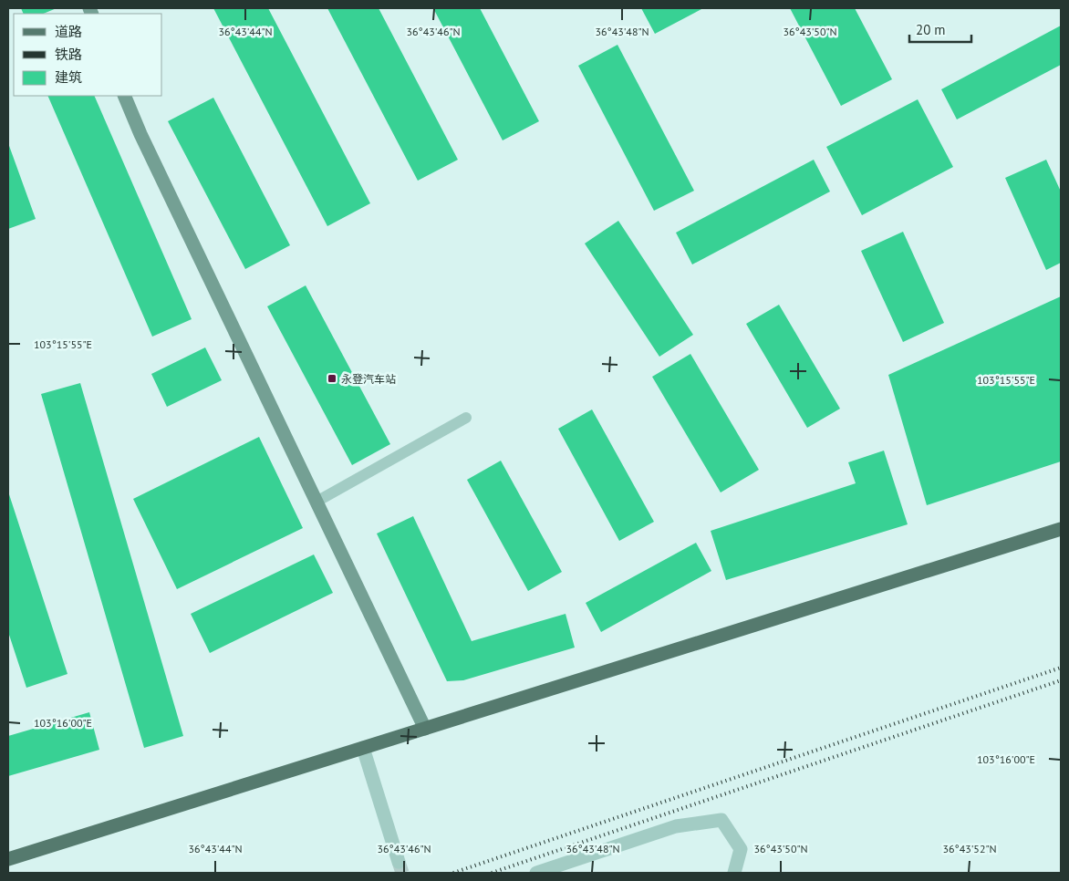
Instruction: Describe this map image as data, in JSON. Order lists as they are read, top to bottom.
{
  "places": {
    "transit": ["永登汽车站"]
  },
  "legend": ["道路", "铁路", "建筑"],
  "scale_bar": "20 m",
  "coordinates": [
    "36°43'44\"N",
    "36°43'46\"N",
    "36°43'48\"N",
    "36°43'50\"N",
    "103°15'55\"E",
    "103°16'00\"E",
    "36°43'52\"N"
  ]
}
